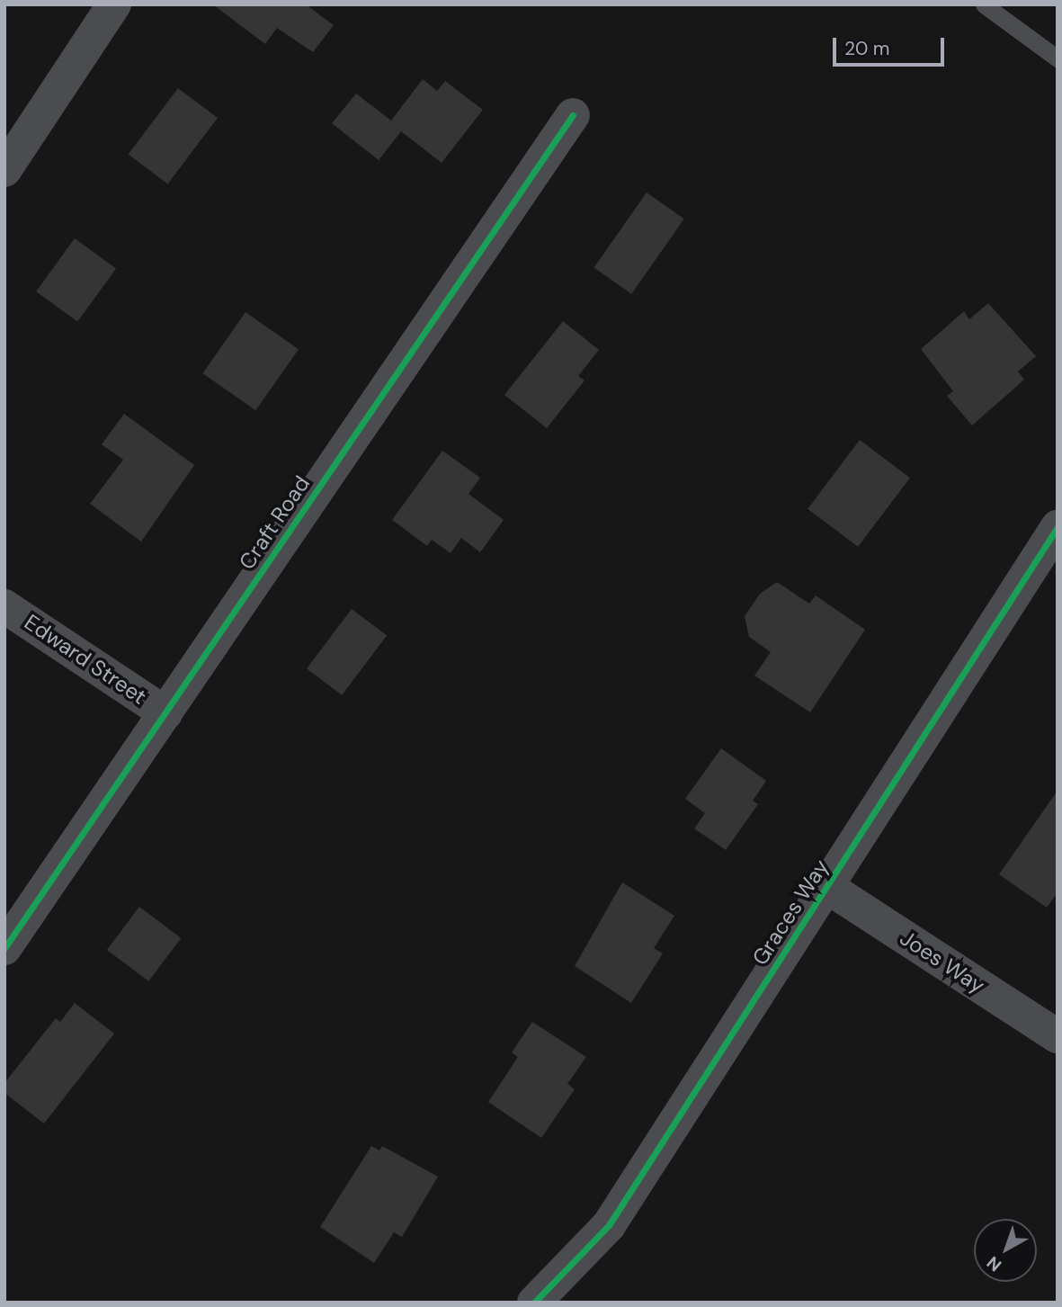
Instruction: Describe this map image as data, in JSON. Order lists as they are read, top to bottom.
{
  "streets": {
    "street": [
      "Craft Road",
      "Edward Street",
      "Graces Way",
      "Joes Way"
    ]
  },
  "crossings": [
    ["Craft Road", "Edward Street"],
    ["Graces Way", "Joes Way"]
  ],
  "scale_bar": "20 m",
  "north": "bottom left"
}
